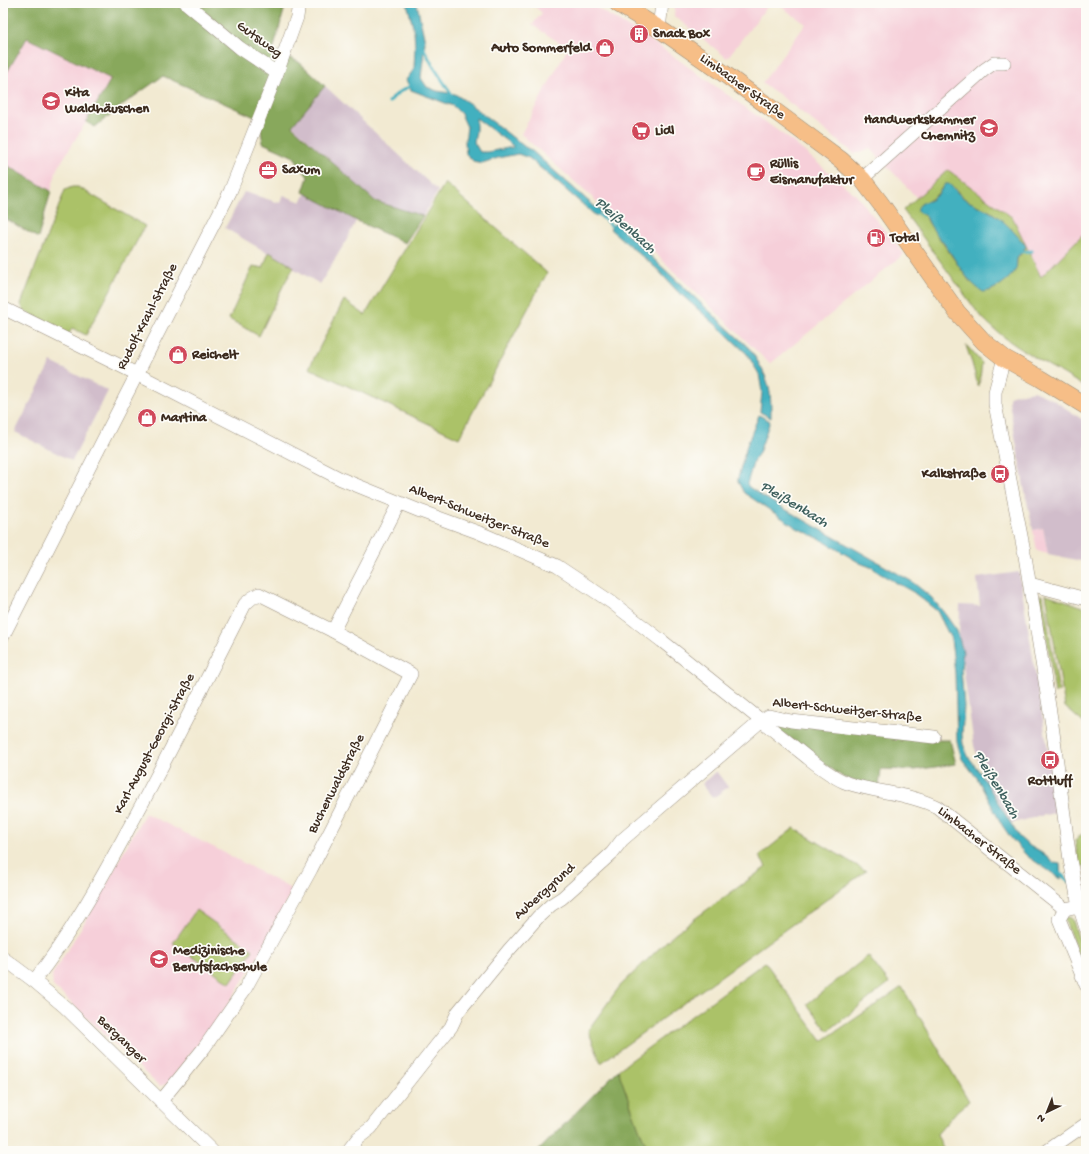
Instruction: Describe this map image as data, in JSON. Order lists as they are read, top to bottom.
{
  "streets": {
    "main road": ["Limbacher Straße"],
    "street": [
      "Gutsweg",
      "Rudolf-Krahl-Straße",
      "Albert-Schweitzer-Straße",
      "Karl-August-Georgi-Straße",
      "Buchenwaldstraße",
      "Auberggrund",
      "Berganger"
    ]
  },
  "crossings": [
    ["Gutsweg", "Rudolf-Krahl-Straße"],
    ["Limbacher Straße", "Albert-Schweitzer-Straße"],
    ["Limbacher Straße", "Auberggrund"],
    ["Rudolf-Krahl-Straße", "Albert-Schweitzer-Straße"],
    ["Albert-Schweitzer-Straße", "Auberggrund"],
    ["Karl-August-Georgi-Straße", "Buchenwaldstraße"],
    ["Karl-August-Georgi-Straße", "Berganger"],
    ["Buchenwaldstraße", "Berganger"]
  ],
  "water": ["Pleißenbach"],
  "places": {
    "building": ["Snack Box"],
    "shop": ["Auto Sommerfeld", "Reichelt", "Martina"],
    "school or university": ["Kita Waldhäuschen", "Handwerkskammer Chemnitz", "Medizinische Berufsfachschule"],
    "supermarket": ["Lidl"],
    "office": ["Saxum"],
    "cafe": ["Rüllis Eismanufaktur"],
    "fuel station": ["Total"],
    "bus stop": ["Kalkstraße", "Rottluff"]
  },
  "north": "bottom left"
}
